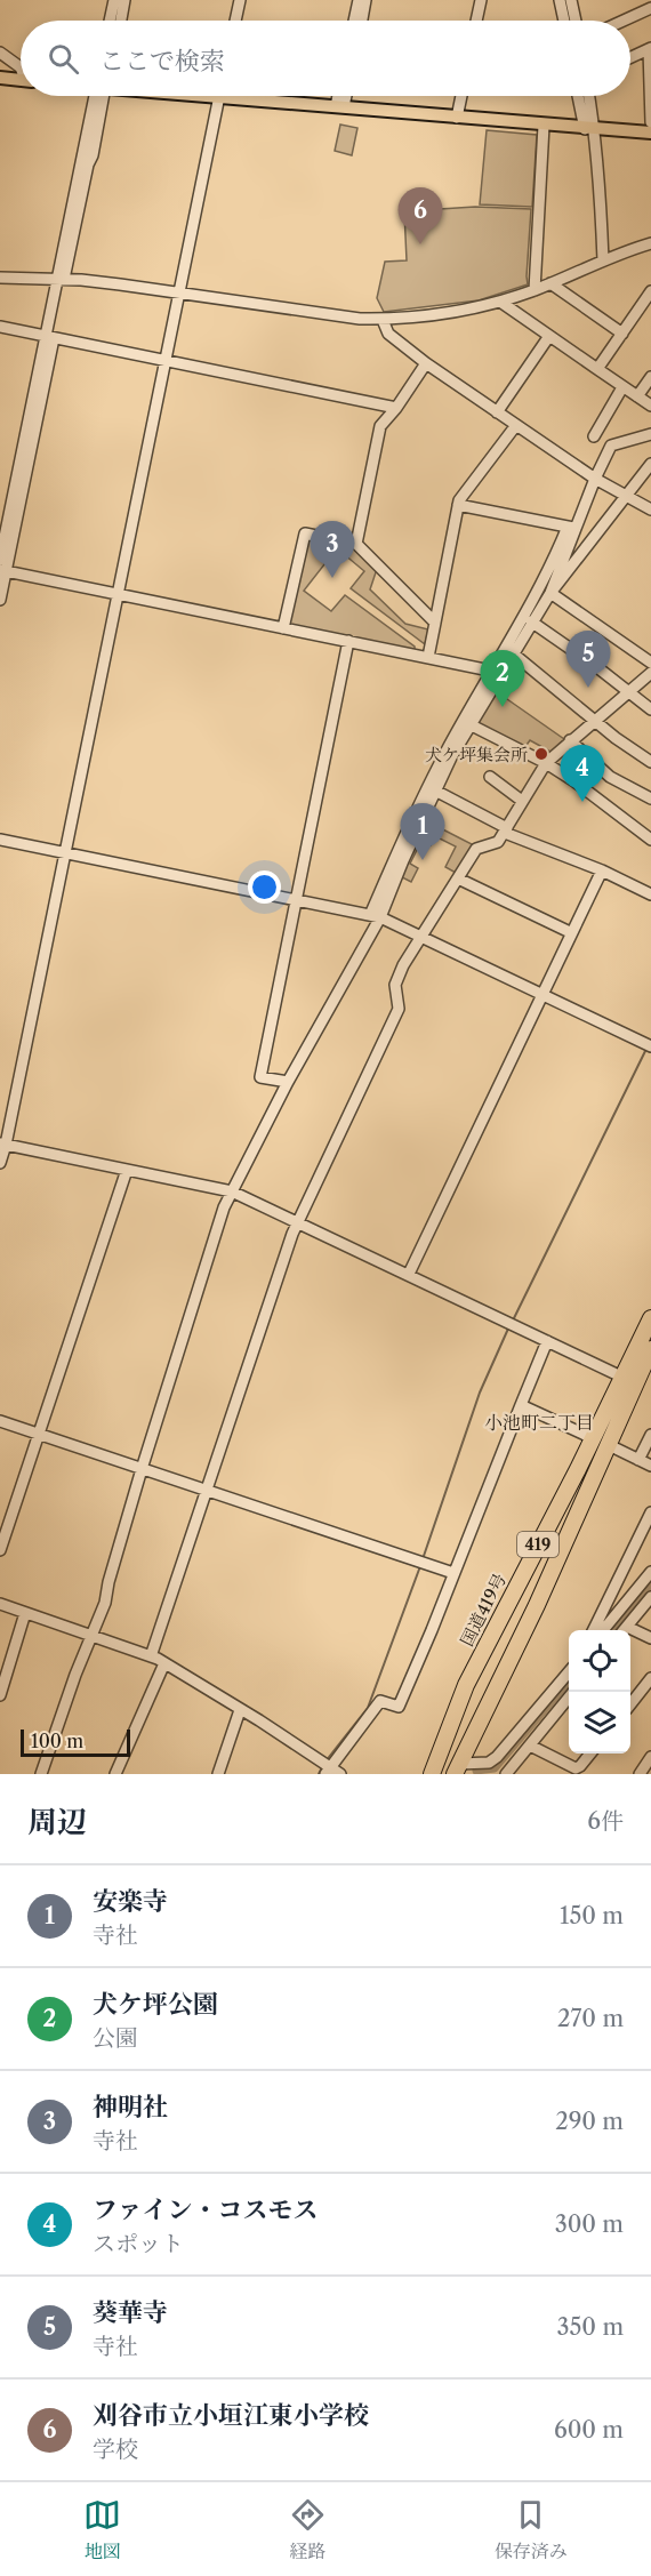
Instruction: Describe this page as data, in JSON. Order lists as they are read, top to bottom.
{
  "streets": {
    "highway": ["419", "国道419号"]
  },
  "districts": ["小池町二丁目"],
  "places": ["犬ケ坪集会所"],
  "scale_bar": "100 m",
  "page": {
    "search": "ここで検索",
    "pins": [
      "6",
      "3",
      "5",
      "2",
      "4",
      "1"
    ],
    "scale": "100 m",
    "heading": ["周辺", "6件"],
    "list": [
      {
        "mark": "1",
        "name": "安楽寺",
        "note": "寺社",
        "value": "150 m"
      },
      {
        "mark": "2",
        "name": "犬ケ坪公園",
        "note": "公園",
        "value": "270 m"
      },
      {
        "mark": "3",
        "name": "神明社",
        "note": "寺社",
        "value": "290 m"
      },
      {
        "mark": "4",
        "name": "ファイン・コスモス",
        "note": "スポット",
        "value": "300 m"
      },
      {
        "mark": "5",
        "name": "葵華寺",
        "note": "寺社",
        "value": "350 m"
      },
      {
        "mark": "6",
        "name": "刈谷市立小垣江東小学校",
        "note": "学校",
        "value": "600 m"
      }
    ],
    "nav": ["地図", "経路", "保存済み"]
  }
}
